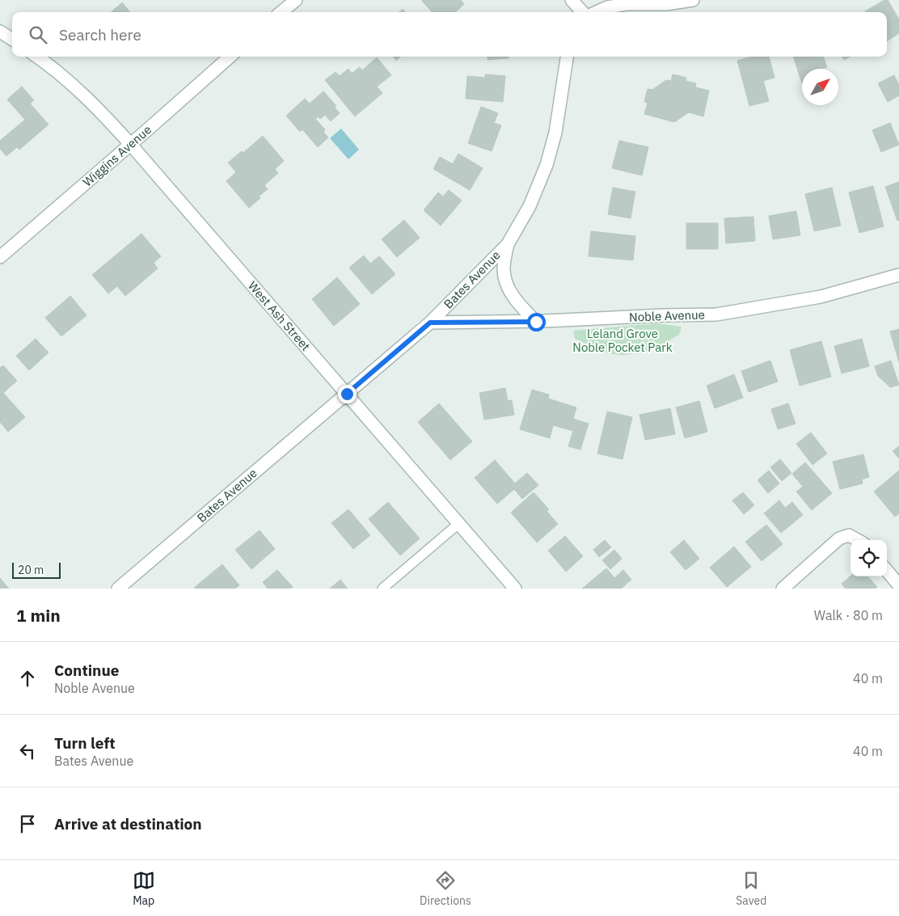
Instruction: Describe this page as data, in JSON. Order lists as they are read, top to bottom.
{
  "streets": {
    "street": [
      "Wiggins Avenue",
      "Bates Avenue",
      "West Ash Street",
      "Noble Avenue"
    ]
  },
  "crossings": [
    ["Wiggins Avenue", "West Ash Street"],
    ["Bates Avenue", "West Ash Street"],
    ["Bates Avenue", "Noble Avenue"]
  ],
  "parks": ["Leland Grove Noble Pocket Park"],
  "scale_bar": "20 m",
  "north": "top right",
  "page": {
    "search": "Search here",
    "scale": "20 m",
    "heading": ["1 min", "Walk · 80 m"],
    "list": [
      ["Continue", "Noble Avenue", "40 m"],
      ["Turn left", "Bates Avenue", "40 m"],
      "Arrive at destination"
    ],
    "nav": ["Map", "Directions", "Saved"]
  }
}
